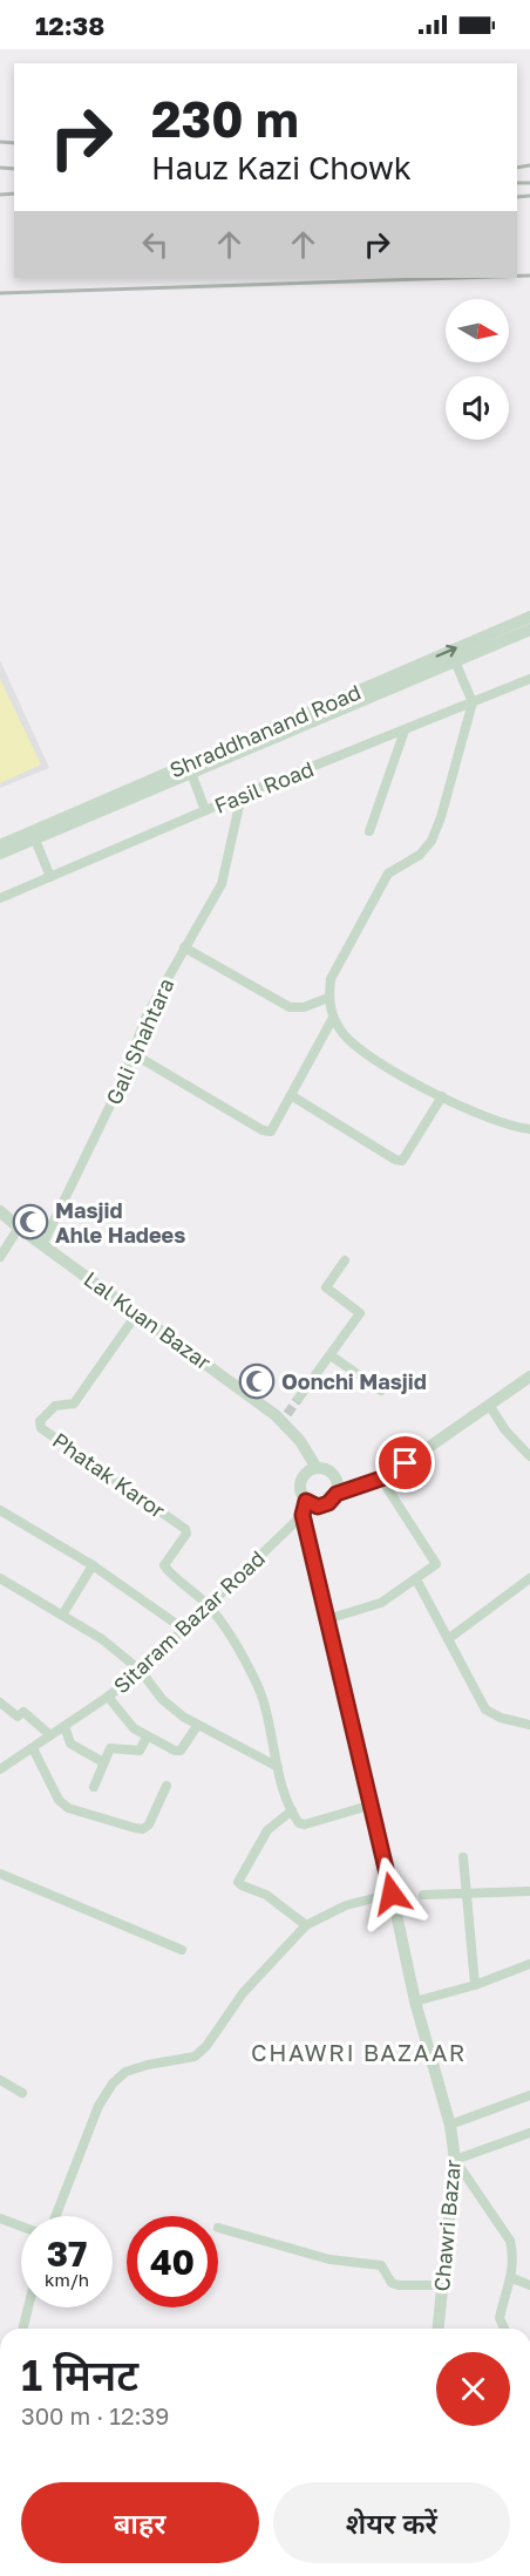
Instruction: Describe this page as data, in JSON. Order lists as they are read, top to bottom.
{
  "streets": {
    "street": [
      "Shraddhanand Road",
      "Fasil Road",
      "Gali Shahtara",
      "Lal Kuan Bazar",
      "Phatak Karor",
      "Sitaram Bazar Road",
      "Chawri Bazar"
    ]
  },
  "crossings": [
    ["Fasil Road", "Gali Shahtara"],
    ["Gali Shahtara", "Lal Kuan Bazar"],
    ["Lal Kuan Bazar", "Phatak Karor"],
    ["Lal Kuan Bazar", "Chawri Bazar"],
    ["Phatak Karor", "Sitaram Bazar Road"],
    ["Sitaram Bazar Road", "Chawri Bazar"]
  ],
  "districts": ["CHAWRI BAZAAR"],
  "places": {
    "mosque": ["Masjid Ahle Hadees", "Oonchi Masjid"]
  },
  "north": "right",
  "page": {
    "status": "12:38",
    "turn": ["230 m", "Hauz Kazi Chowk"],
    "speed": "37 km/h",
    "limit": "40",
    "heading": ["1 मिनट", "300 m · 12:39"],
    "buttons": ["बाहर", "शेयर करें"]
  }
}
